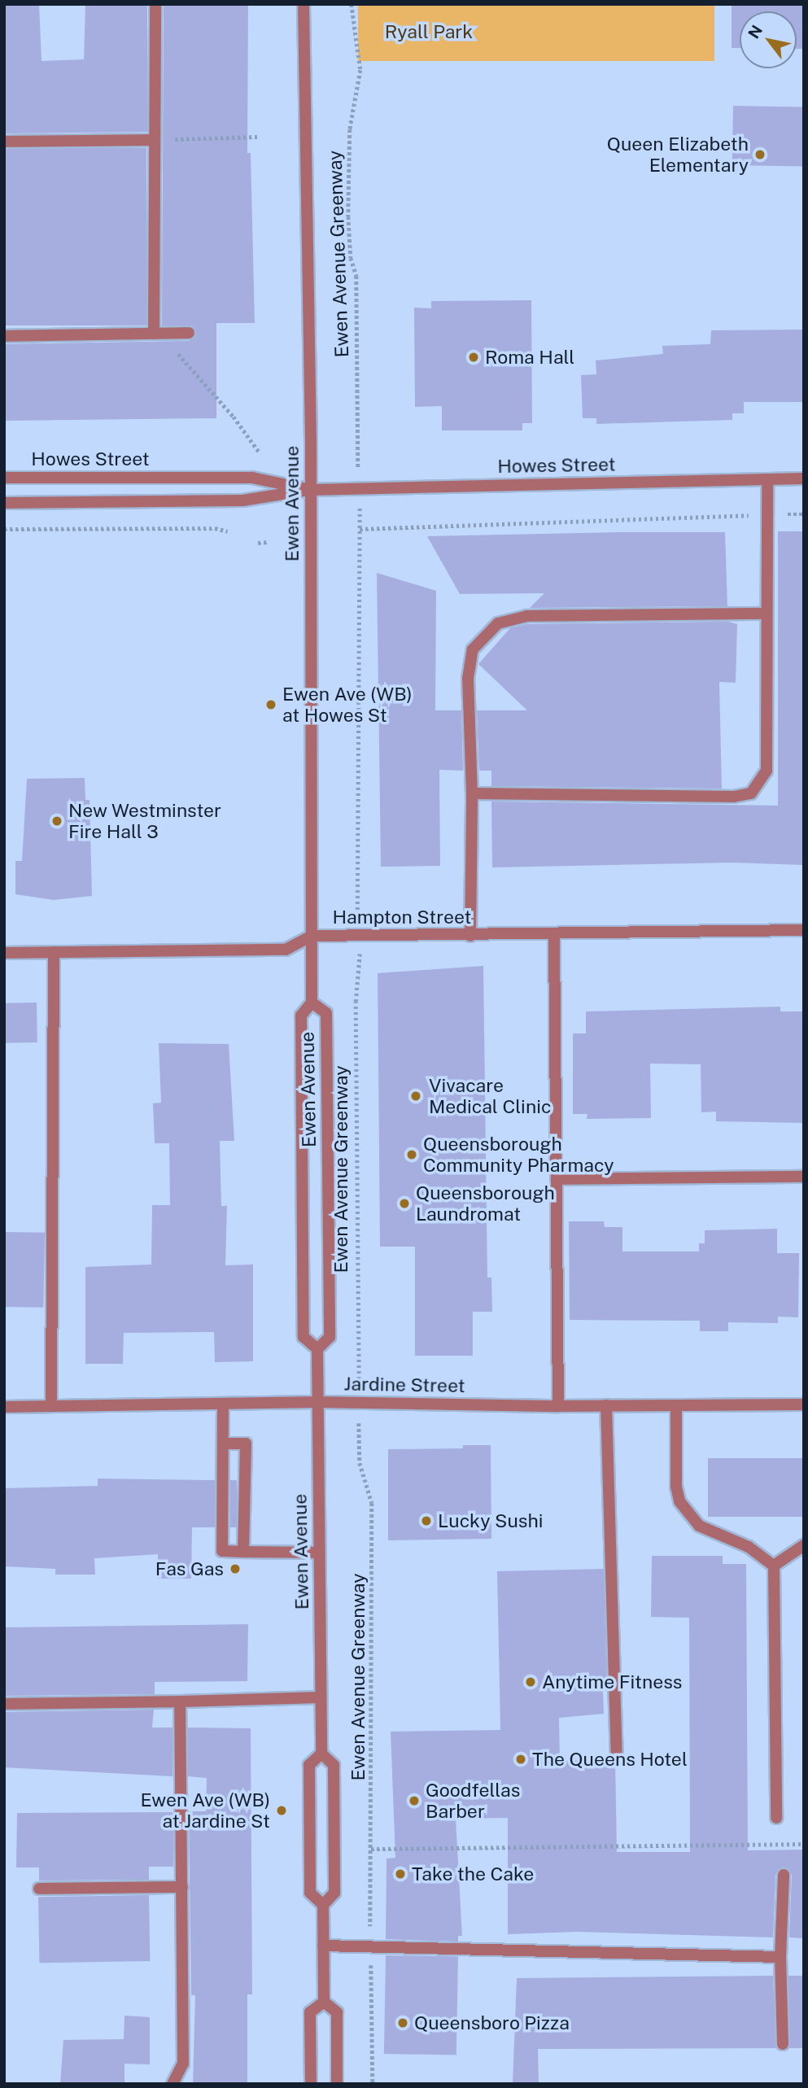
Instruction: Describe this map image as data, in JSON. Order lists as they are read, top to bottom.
{
  "streets": {
    "street": [
      "Howes Street",
      "Ewen Avenue",
      "Hampton Street",
      "Jardine Street"
    ],
    "path": ["Ewen Avenue Greenway"]
  },
  "crossings": [
    ["Howes Street", "Ewen Avenue"],
    ["Ewen Avenue", "Hampton Street"],
    ["Ewen Avenue", "Jardine Street"]
  ],
  "parks": ["Ryall Park"],
  "places": [
    "Queen Elizabeth Elementary",
    "Roma Hall",
    "Ewen Ave (WB) at Howes St",
    "New Westminster Fire Hall 3",
    "Vivacare Medical Clinic",
    "Queensborough Community Pharmacy",
    "Queensborough Laundromat",
    "Lucky Sushi",
    "Fas Gas",
    "Anytime Fitness",
    "The Queens Hotel",
    "Goodfellas Barber",
    "Ewen Ave (WB) at Jardine St",
    "Take the Cake",
    "Queensboro Pizza"
  ],
  "north": "top left"
}
